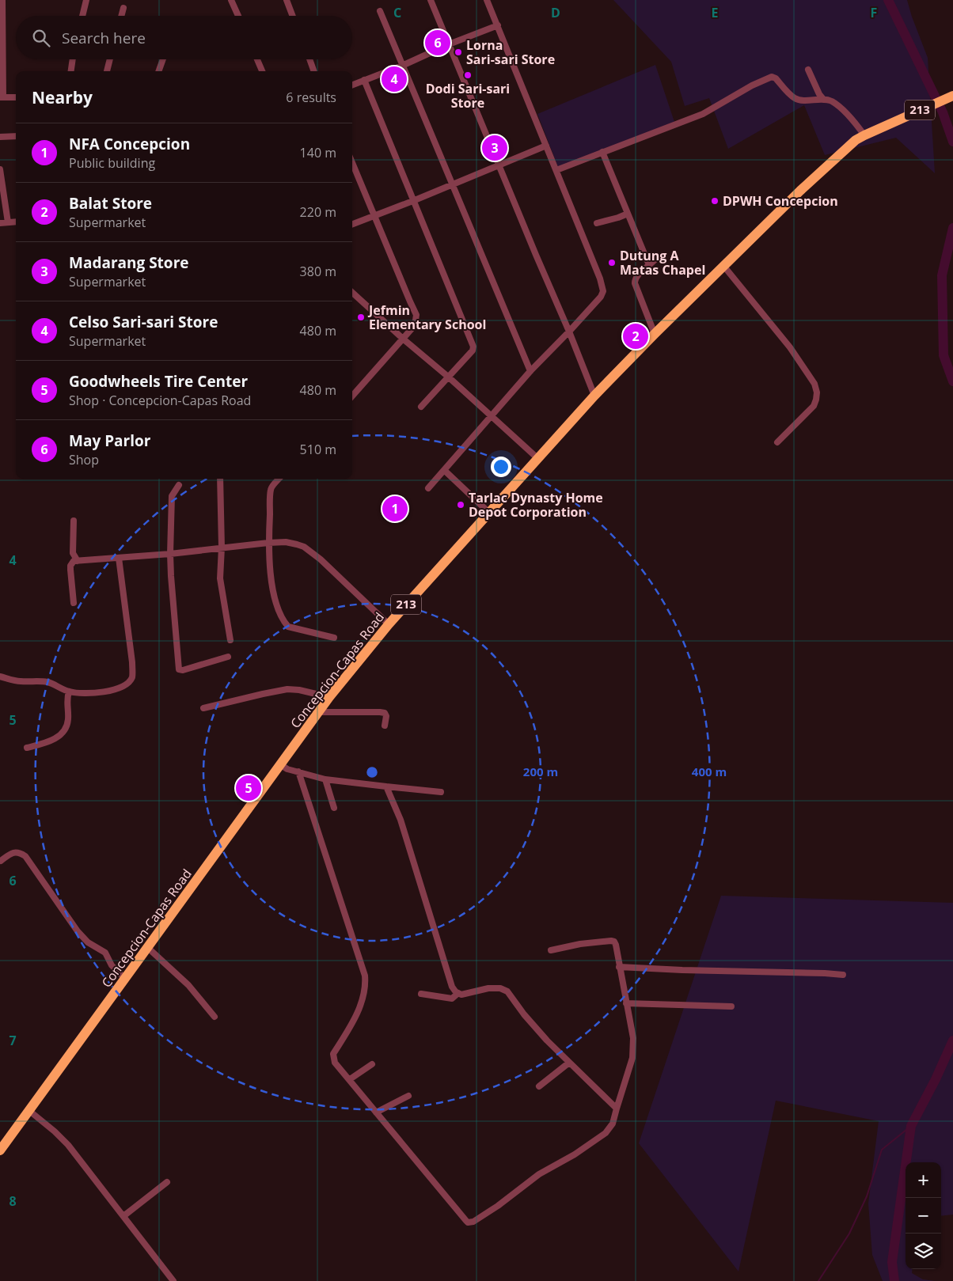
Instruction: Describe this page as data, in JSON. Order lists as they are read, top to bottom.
{
  "streets": {
    "main road": ["213", "Concepcion-Capas Road"]
  },
  "places": [
    "Lorna Sari-sari Store",
    "Dodi Sari-sari Store",
    "DPWH Concepcion",
    "Dutung A Matas Chapel",
    "Jefmin Elementary School",
    "Tarlac Dynasty Home Depot Corporation"
  ],
  "page": {
    "search": "Search here",
    "pins": [
      "6",
      "4",
      "3",
      "2",
      "1",
      "5"
    ],
    "heading": ["Nearby", "6 results"],
    "list": [
      {
        "mark": "1",
        "name": "NFA Concepcion",
        "note": "Public building",
        "value": "140 m"
      },
      {
        "mark": "2",
        "name": "Balat Store",
        "note": "Supermarket",
        "value": "220 m"
      },
      {
        "mark": "3",
        "name": "Madarang Store",
        "note": "Supermarket",
        "value": "380 m"
      },
      {
        "mark": "4",
        "name": "Celso Sari-sari Store",
        "note": "Supermarket",
        "value": "480 m"
      },
      {
        "mark": "5",
        "name": "Goodwheels Tire Center",
        "note": "Shop · Concepcion-Capas Road",
        "value": "480 m"
      },
      {
        "mark": "6",
        "name": "May Parlor",
        "note": "Shop",
        "value": "510 m"
      }
    ],
    "map_buttons": ["+", "−"]
  },
  "grid": {
    "columns": [
      "C",
      "D",
      "E",
      "F"
    ],
    "rows": [
      "4",
      "5",
      "6",
      "7",
      "8"
    ]
  },
  "rings": ["200 m", "400 m"]
}
